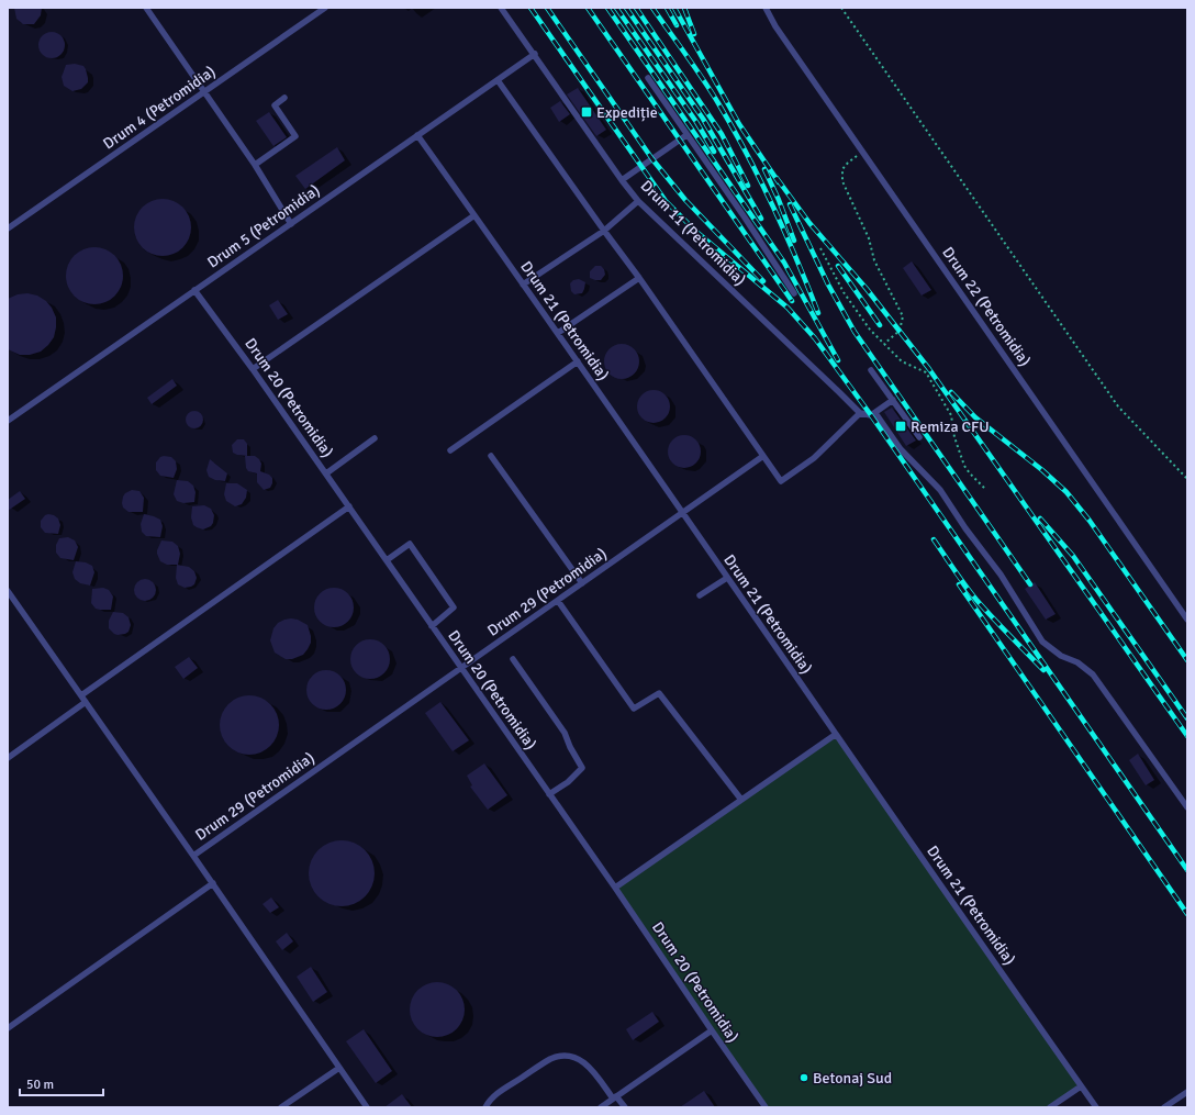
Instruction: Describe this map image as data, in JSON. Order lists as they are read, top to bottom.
{
  "streets": {
    "lane": [
      "Drum 4 (Petromidia)",
      "Drum 5 (Petromidia)",
      "Drum 11 (Petromidia)",
      "Drum 22 (Petromidia)",
      "Drum 21 (Petromidia)",
      "Drum 20 (Petromidia)",
      "Drum 29 (Petromidia)"
    ]
  },
  "crossings": [
    ["Drum 5 (Petromidia)", "Drum 11 (Petromidia)"],
    ["Drum 5 (Petromidia)", "Drum 21 (Petromidia)"],
    ["Drum 5 (Petromidia)", "Drum 20 (Petromidia)"],
    ["Drum 21 (Petromidia)", "Drum 29 (Petromidia)"],
    ["Drum 20 (Petromidia)", "Drum 29 (Petromidia)"]
  ],
  "places": {
    "transit": ["Expediție", "Remiza CFU"],
    "other": ["Betonaj Sud"]
  },
  "scale_bar": "50 m"
}
